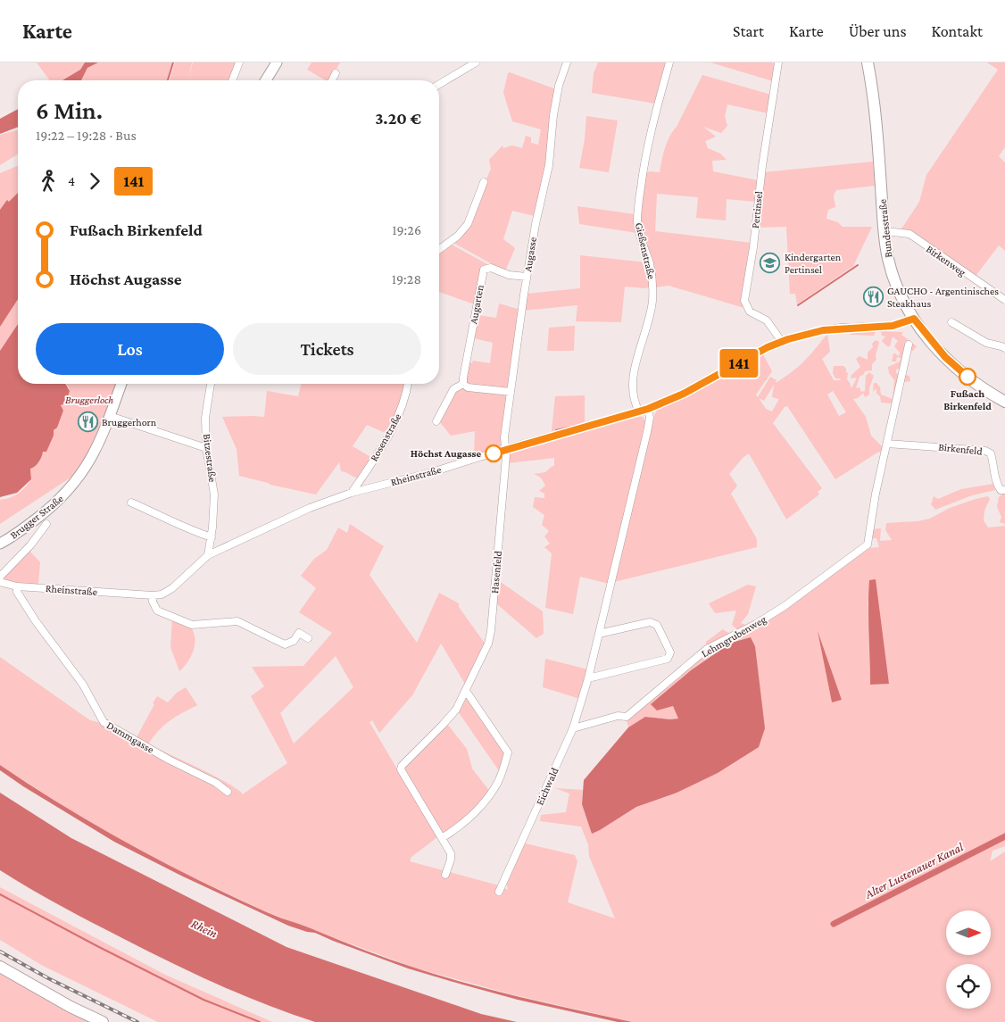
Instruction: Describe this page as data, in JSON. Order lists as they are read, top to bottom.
{
  "streets": {
    "main road": ["Bundesstraße", "Brugger Straße"],
    "street": [
      "Pertinsel",
      "Gießenstraße",
      "Augasse",
      "Birkenweg",
      "Augarten",
      "Rosenstraße",
      "Birkenfeld",
      "Bitzestraße",
      "Rheinstraße",
      "Hasenfeld",
      "Lehmgrubenweg",
      "Dammgasse",
      "Eichwald"
    ]
  },
  "crossings": [
    ["Pertinsel", "Rheinstraße"],
    ["Bundesstraße", "Birkenweg"],
    ["Bundesstraße", "Rheinstraße"],
    ["Gießenstraße", "Rheinstraße"],
    ["Augasse", "Augarten"],
    ["Augasse", "Rheinstraße"],
    ["Augasse", "Hasenfeld"],
    ["Rosenstraße", "Rheinstraße"],
    ["Birkenfeld", "Lehmgrubenweg"],
    ["Bitzestraße", "Rheinstraße"],
    ["Rheinstraße", "Hasenfeld"],
    ["Rheinstraße", "Dammgasse"],
    ["Rheinstraße", "Eichwald"],
    ["Lehmgrubenweg", "Eichwald"]
  ],
  "water": ["Alter Lustenauer Kanal", "Rhein"],
  "parks": ["Bruggerloch"],
  "places": {
    "school or university": ["Kindergarten Pertinsel"],
    "restaurant": ["GAUCHO - Argentinisches Steakhaus", "Bruggerhorn"],
    "other": ["Fußach Birkenfeld", "Höchst Augasse"]
  },
  "lines": ["bus line 141"],
  "north": "right",
  "page": {
    "header": "Karte",
    "nav": [
      "Start",
      "Karte",
      "Über uns",
      "Kontakt"
    ],
    "on_map": "141",
    "heading": ["6 Min.", "19:22 – 19:28 · Bus", "3.20 €"],
    "legs": ["4", "141"],
    "list": [
      {
        "name": "Fußach Birkenfeld",
        "value": "19:26"
      },
      {
        "name": "Höchst Augasse",
        "value": "19:28"
      }
    ],
    "buttons": ["Los", "Tickets"]
  }
}
